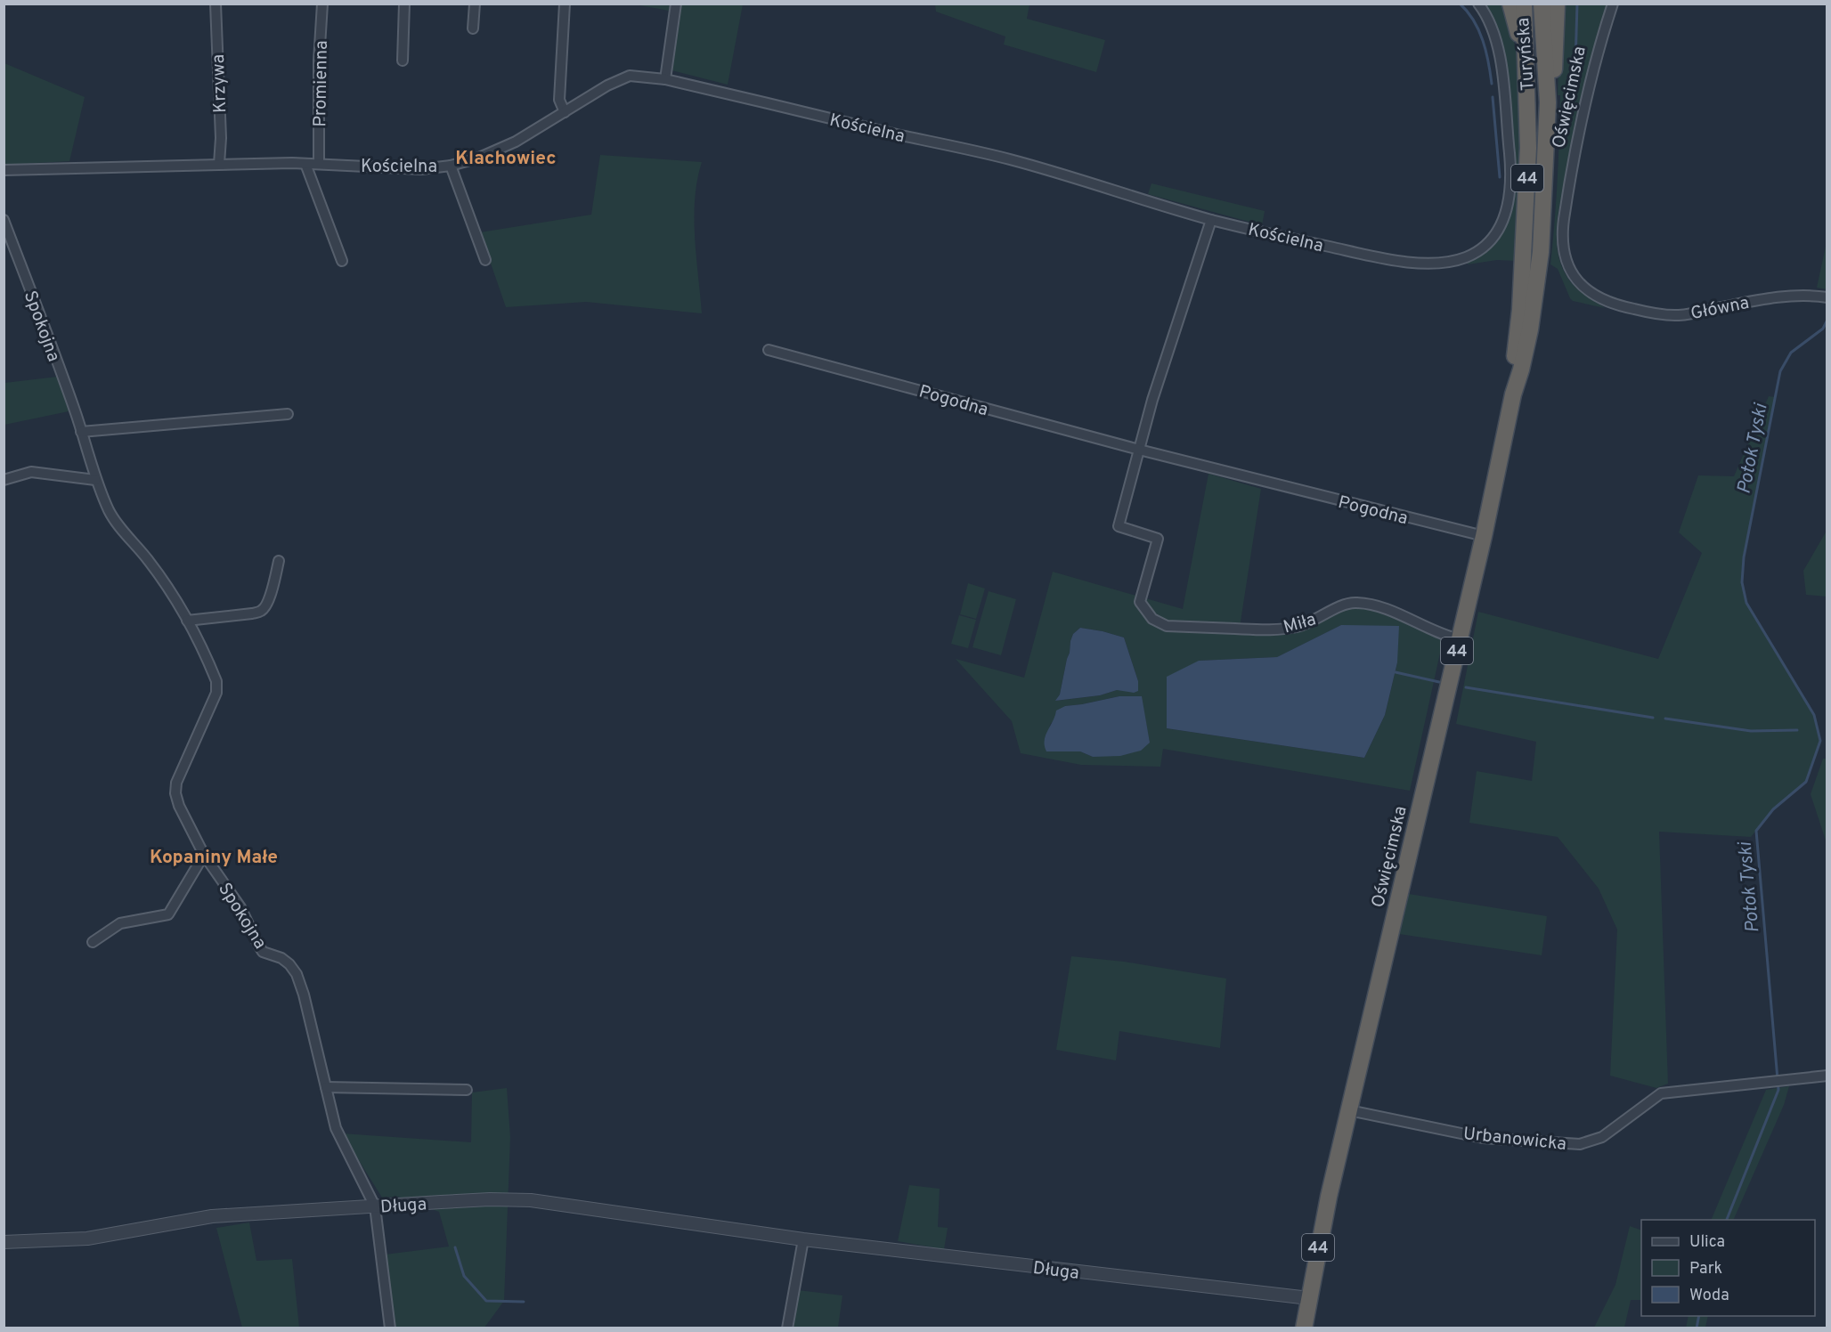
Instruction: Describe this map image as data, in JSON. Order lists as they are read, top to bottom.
{
  "streets": {
    "highway": ["Turyńska", "Oświęcimska", "44"],
    "street": [
      "Krzywa",
      "Promienna",
      "Kościelna",
      "Główna",
      "Spokojna",
      "Pogodna",
      "Miła",
      "Urbanowicka",
      "Długa"
    ]
  },
  "crossings": [
    ["Turyńska", "Oświęcimska"],
    ["Krzywa", "Kościelna"],
    ["Promienna", "Kościelna"],
    ["Oświęcimska", "Główna"],
    ["Oświęcimska", "Pogodna"],
    ["Oświęcimska", "Miła"],
    ["Oświęcimska", "Urbanowicka"],
    ["Oświęcimska", "Długa"],
    ["Spokojna", "Długa"],
    ["Pogodna", "Miła"]
  ],
  "districts": ["Klachowiec", "Kopaniny Małe"],
  "water": ["Potok Tyski"],
  "legend": ["Ulica", "Park", "Woda"]
}
